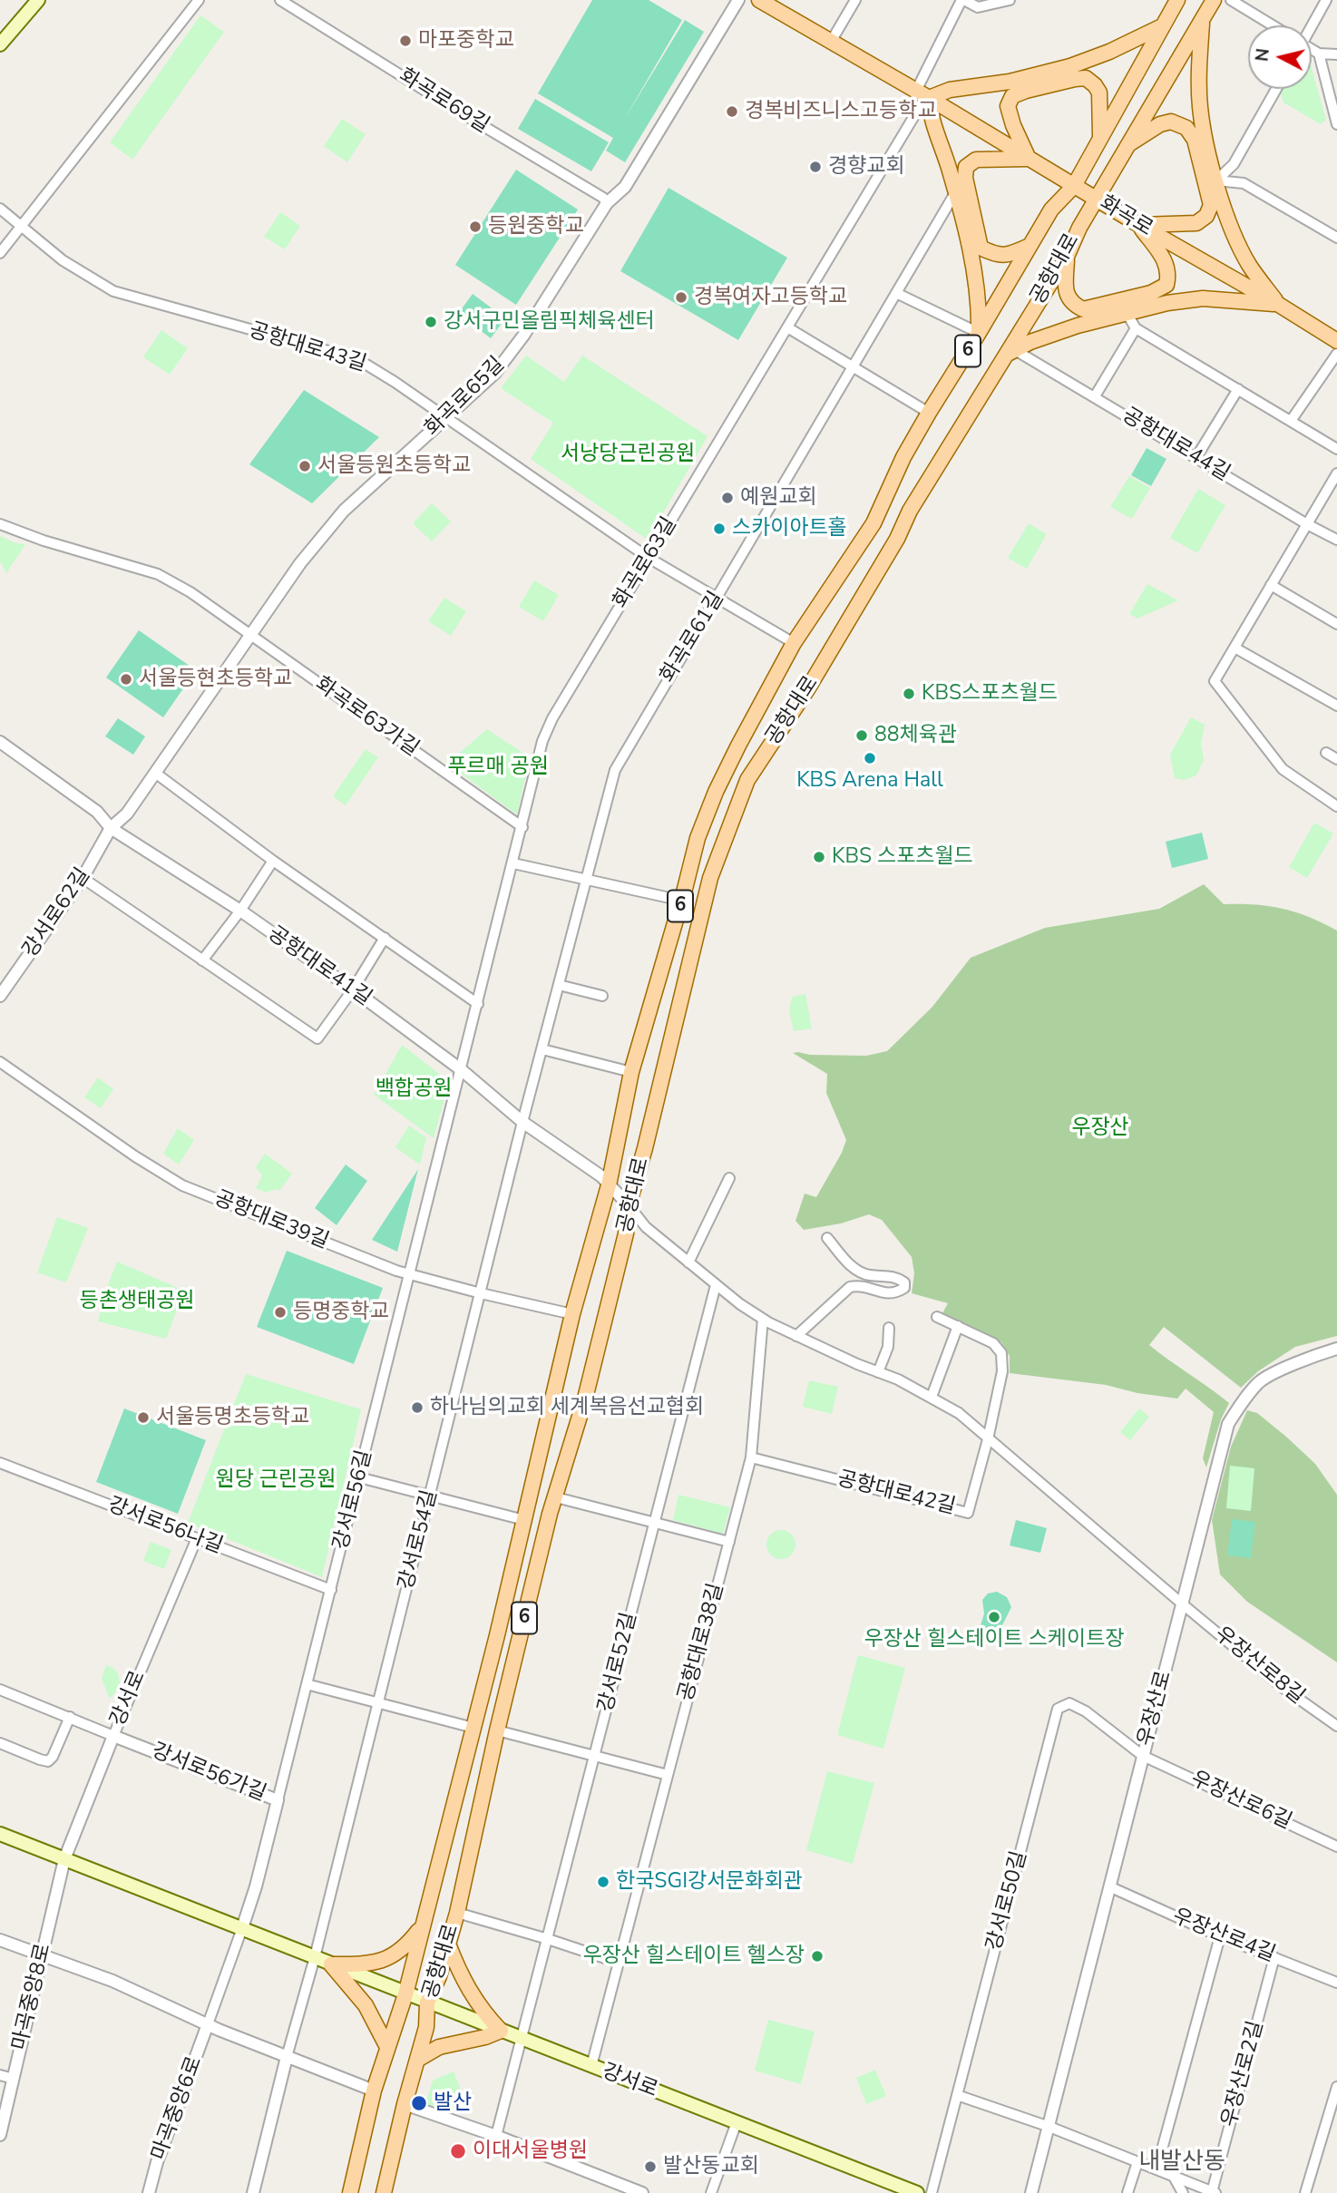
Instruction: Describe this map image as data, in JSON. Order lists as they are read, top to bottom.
{
  "streets": {
    "main road": [
      "화곡로",
      "공항대로",
      "6",
      "강서로"
    ],
    "street": [
      "화곡로69길",
      "공항대로43길",
      "화곡로65길",
      "공항대로44길",
      "화곡로63길",
      "화곡로61길",
      "화곡로63가길",
      "강서로62길",
      "공항대로41길",
      "공항대로39길",
      "공항대로42길",
      "강서로56길",
      "강서로56나길",
      "강서로54길",
      "공항대로38길",
      "강서로52길",
      "우장산로8길",
      "우장산로",
      "강서로56가길",
      "우장산로6길",
      "강서로50길",
      "우장산로4길",
      "마곡중앙8로",
      "우장산로2길",
      "마곡중앙6로"
    ]
  },
  "crossings": [
    ["화곡로69길", "화곡로65길"],
    ["화곡로", "공항대로"],
    ["화곡로", "화곡로63길"],
    ["공항대로", "공항대로43길"],
    ["공항대로", "공항대로44길"],
    ["공항대로", "공항대로41길"],
    ["공항대로", "공항대로39길"],
    ["공항대로", "강서로"],
    ["공항대로43길", "화곡로65길"],
    ["공항대로43길", "화곡로63길"],
    ["공항대로43길", "화곡로61길"],
    ["화곡로65길", "화곡로63가길"],
    ["화곡로65길", "강서로62길"],
    ["화곡로65길", "공항대로41길"],
    ["화곡로63길", "화곡로63가길"],
    ["화곡로63길", "공항대로41길"],
    ["화곡로63길", "강서로56길"],
    ["화곡로61길", "공항대로41길"],
    ["화곡로61길", "강서로54길"],
    ["강서로62길", "공항대로41길"],
    ["공항대로41길", "강서로56길"],
    ["공항대로41길", "강서로54길"],
    ["공항대로39길", "강서로56길"],
    ["공항대로39길", "강서로54길"],
    ["공항대로42길", "공항대로38길"],
    ["강서로56길", "강서로56나길"],
    ["강서로56길", "강서로"],
    ["강서로56길", "강서로56가길"],
    ["강서로56나길", "강서로"],
    ["강서로54길", "강서로"],
    ["공항대로38길", "강서로"],
    ["강서로52길", "강서로"],
    ["우장산로8길", "우장산로"],
    ["강서로", "강서로56가길"],
    ["강서로", "마곡중앙8로"],
    ["우장산로", "우장산로6길"],
    ["우장산로", "강서로50길"],
    ["우장산로", "우장산로4길"],
    ["우장산로", "우장산로2길"],
    ["우장산로6길", "강서로50길"],
    ["우장산로4길", "우장산로2길"]
  ],
  "districts": ["내발산동"],
  "parks": [
    "서낭당근린공원",
    "푸르매 공원",
    "백합공원",
    "우장산",
    "등촌생태공원",
    "원당 근린공원"
  ],
  "places": [
    "마포중학교",
    "경복비즈니스고등학교",
    "경향교회",
    "등원중학교",
    "경복여자고등학교",
    "강서구민올림픽체육센터",
    "서울등원초등학교",
    "예원교회",
    "스카이아트홀",
    "서울등현초등학교",
    "KBS스포츠월드",
    "88체육관",
    "KBS Arena Hall",
    "KBS 스포츠월드",
    "등명중학교",
    "하나님의교회 세계복음선교협회",
    "서울등명초등학교",
    "우장산 힐스테이트 스케이트장",
    "한국SGI강서문화회관",
    "우장산 힐스테이트 헬스장",
    "발산",
    "이대서울병원",
    "발산동교회"
  ],
  "north": "left"
}
